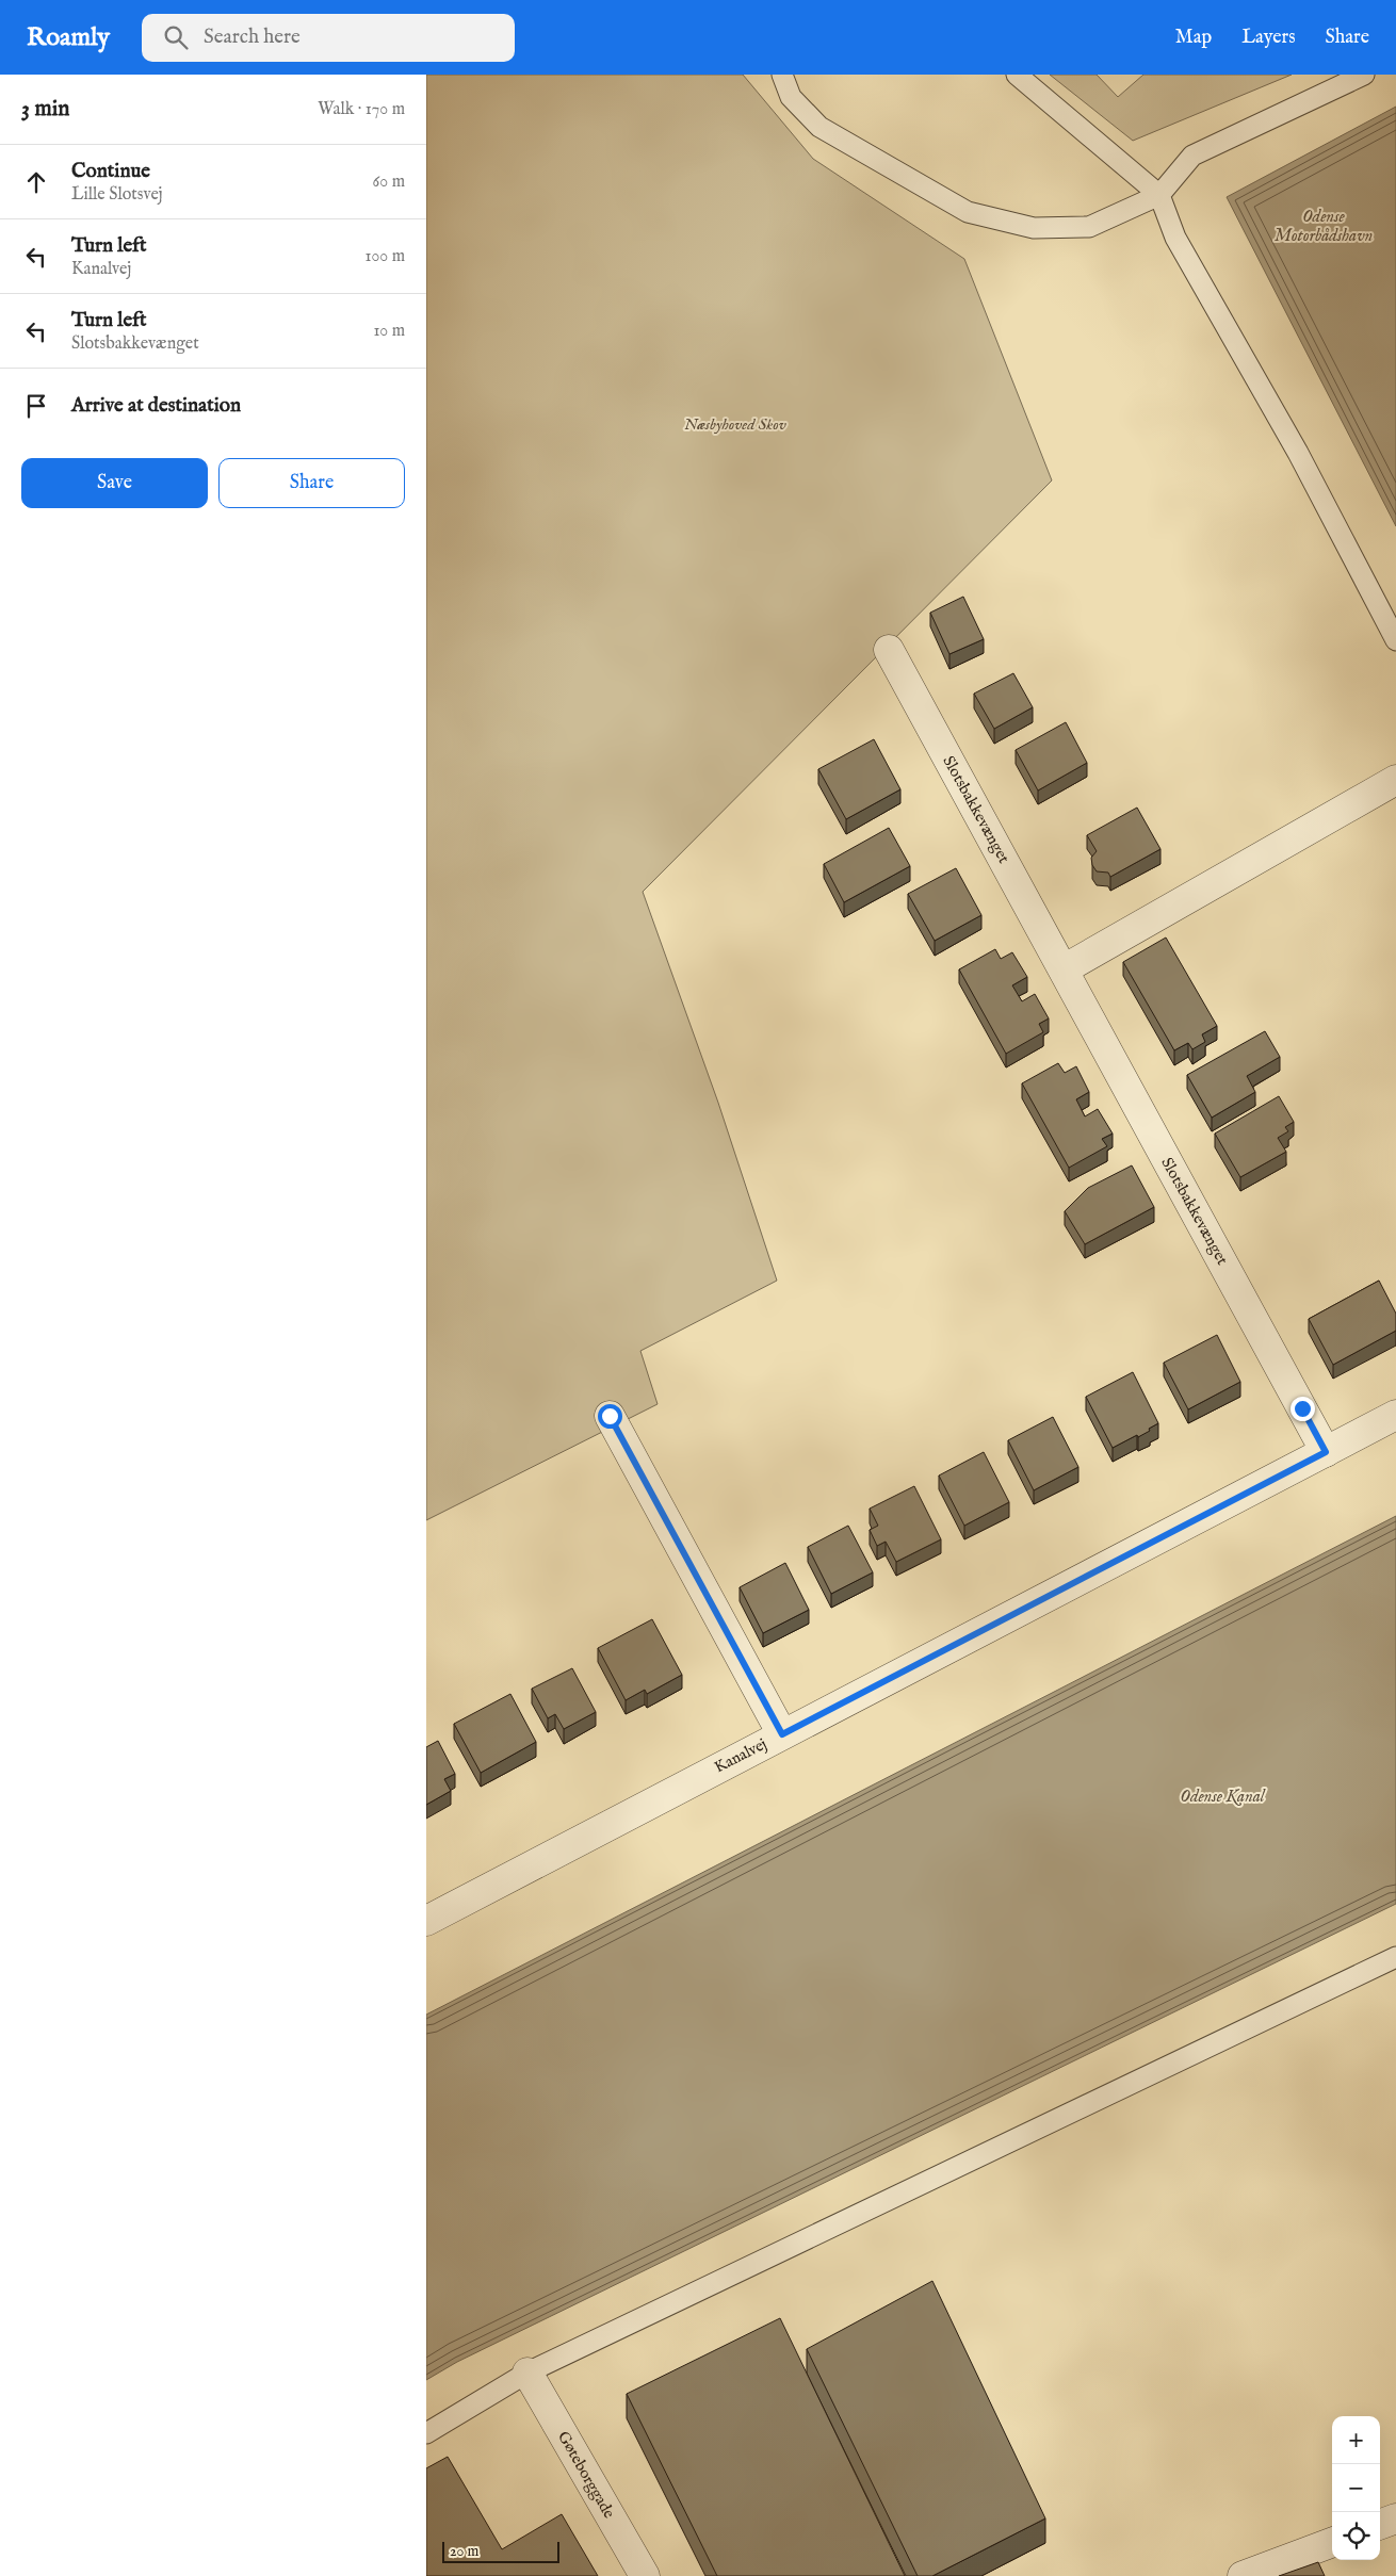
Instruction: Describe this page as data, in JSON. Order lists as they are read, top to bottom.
{
  "streets": {
    "street": ["Slotsbakkevænget", "Kanalvej", "Gøteborggade"]
  },
  "crossings": [
    ["Slotsbakkevænget", "Kanalvej"]
  ],
  "water": ["Odense Motorbådshavn", "Odense Kanal"],
  "parks": ["Næsbyhoved Skov"],
  "scale_bar": "20 m",
  "page": {
    "header": "Roamly",
    "search": "Search here",
    "nav": ["Map", "Layers", "Share"],
    "heading": ["3 min", "Walk · 170 m"],
    "list": [
      ["Continue", "Lille Slotsvej", "60 m"],
      ["Turn left", "Kanalvej", "100 m"],
      ["Turn left", "Slotsbakkevænget", "10 m"],
      "Arrive at destination"
    ],
    "buttons": ["Save", "Share"],
    "map_buttons": ["+", "−"],
    "scale": "20 m"
  }
}
